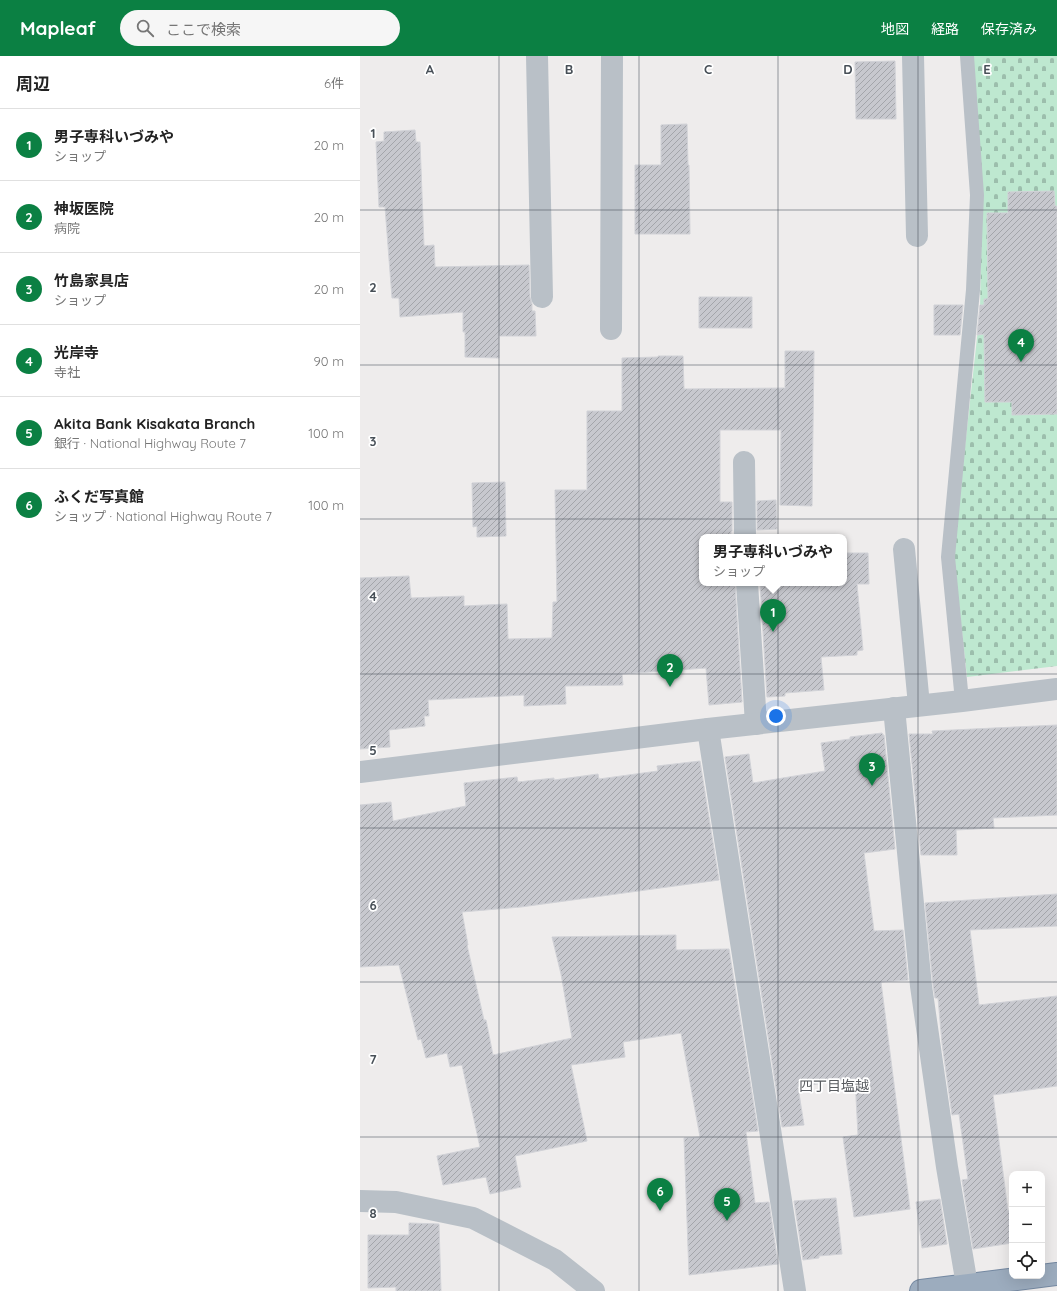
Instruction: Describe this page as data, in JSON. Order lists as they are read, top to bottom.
{
  "districts": ["四丁目塩越"],
  "page": {
    "header": "Mapleaf",
    "search": "ここで検索",
    "nav": ["地図", "経路", "保存済み"],
    "heading": ["周辺", "6件"],
    "list": [
      {
        "mark": "1",
        "name": "男子専科いづみや",
        "note": "ショップ",
        "value": "20 m"
      },
      {
        "mark": "2",
        "name": "神坂医院",
        "note": "病院",
        "value": "20 m"
      },
      {
        "mark": "3",
        "name": "竹島家具店",
        "note": "ショップ",
        "value": "20 m"
      },
      {
        "mark": "4",
        "name": "光岸寺",
        "note": "寺社",
        "value": "90 m"
      },
      {
        "mark": "5",
        "name": "Akita Bank Kisakata Branch",
        "note": "銀行 · National Highway Route 7",
        "value": "100 m"
      },
      {
        "mark": "6",
        "name": "ふくだ写真館",
        "note": "ショップ · National Highway Route 7",
        "value": "100 m"
      }
    ],
    "pins": [
      "4",
      "1",
      "2",
      "3",
      "6",
      "5"
    ],
    "popup": ["男子専科いづみや", "ショップ"],
    "map_buttons": ["+", "−"]
  },
  "grid": {
    "columns": [
      "A",
      "B",
      "C",
      "D",
      "E"
    ],
    "rows": [
      "1",
      "2",
      "3",
      "4",
      "5",
      "6",
      "7",
      "8"
    ]
  }
}
